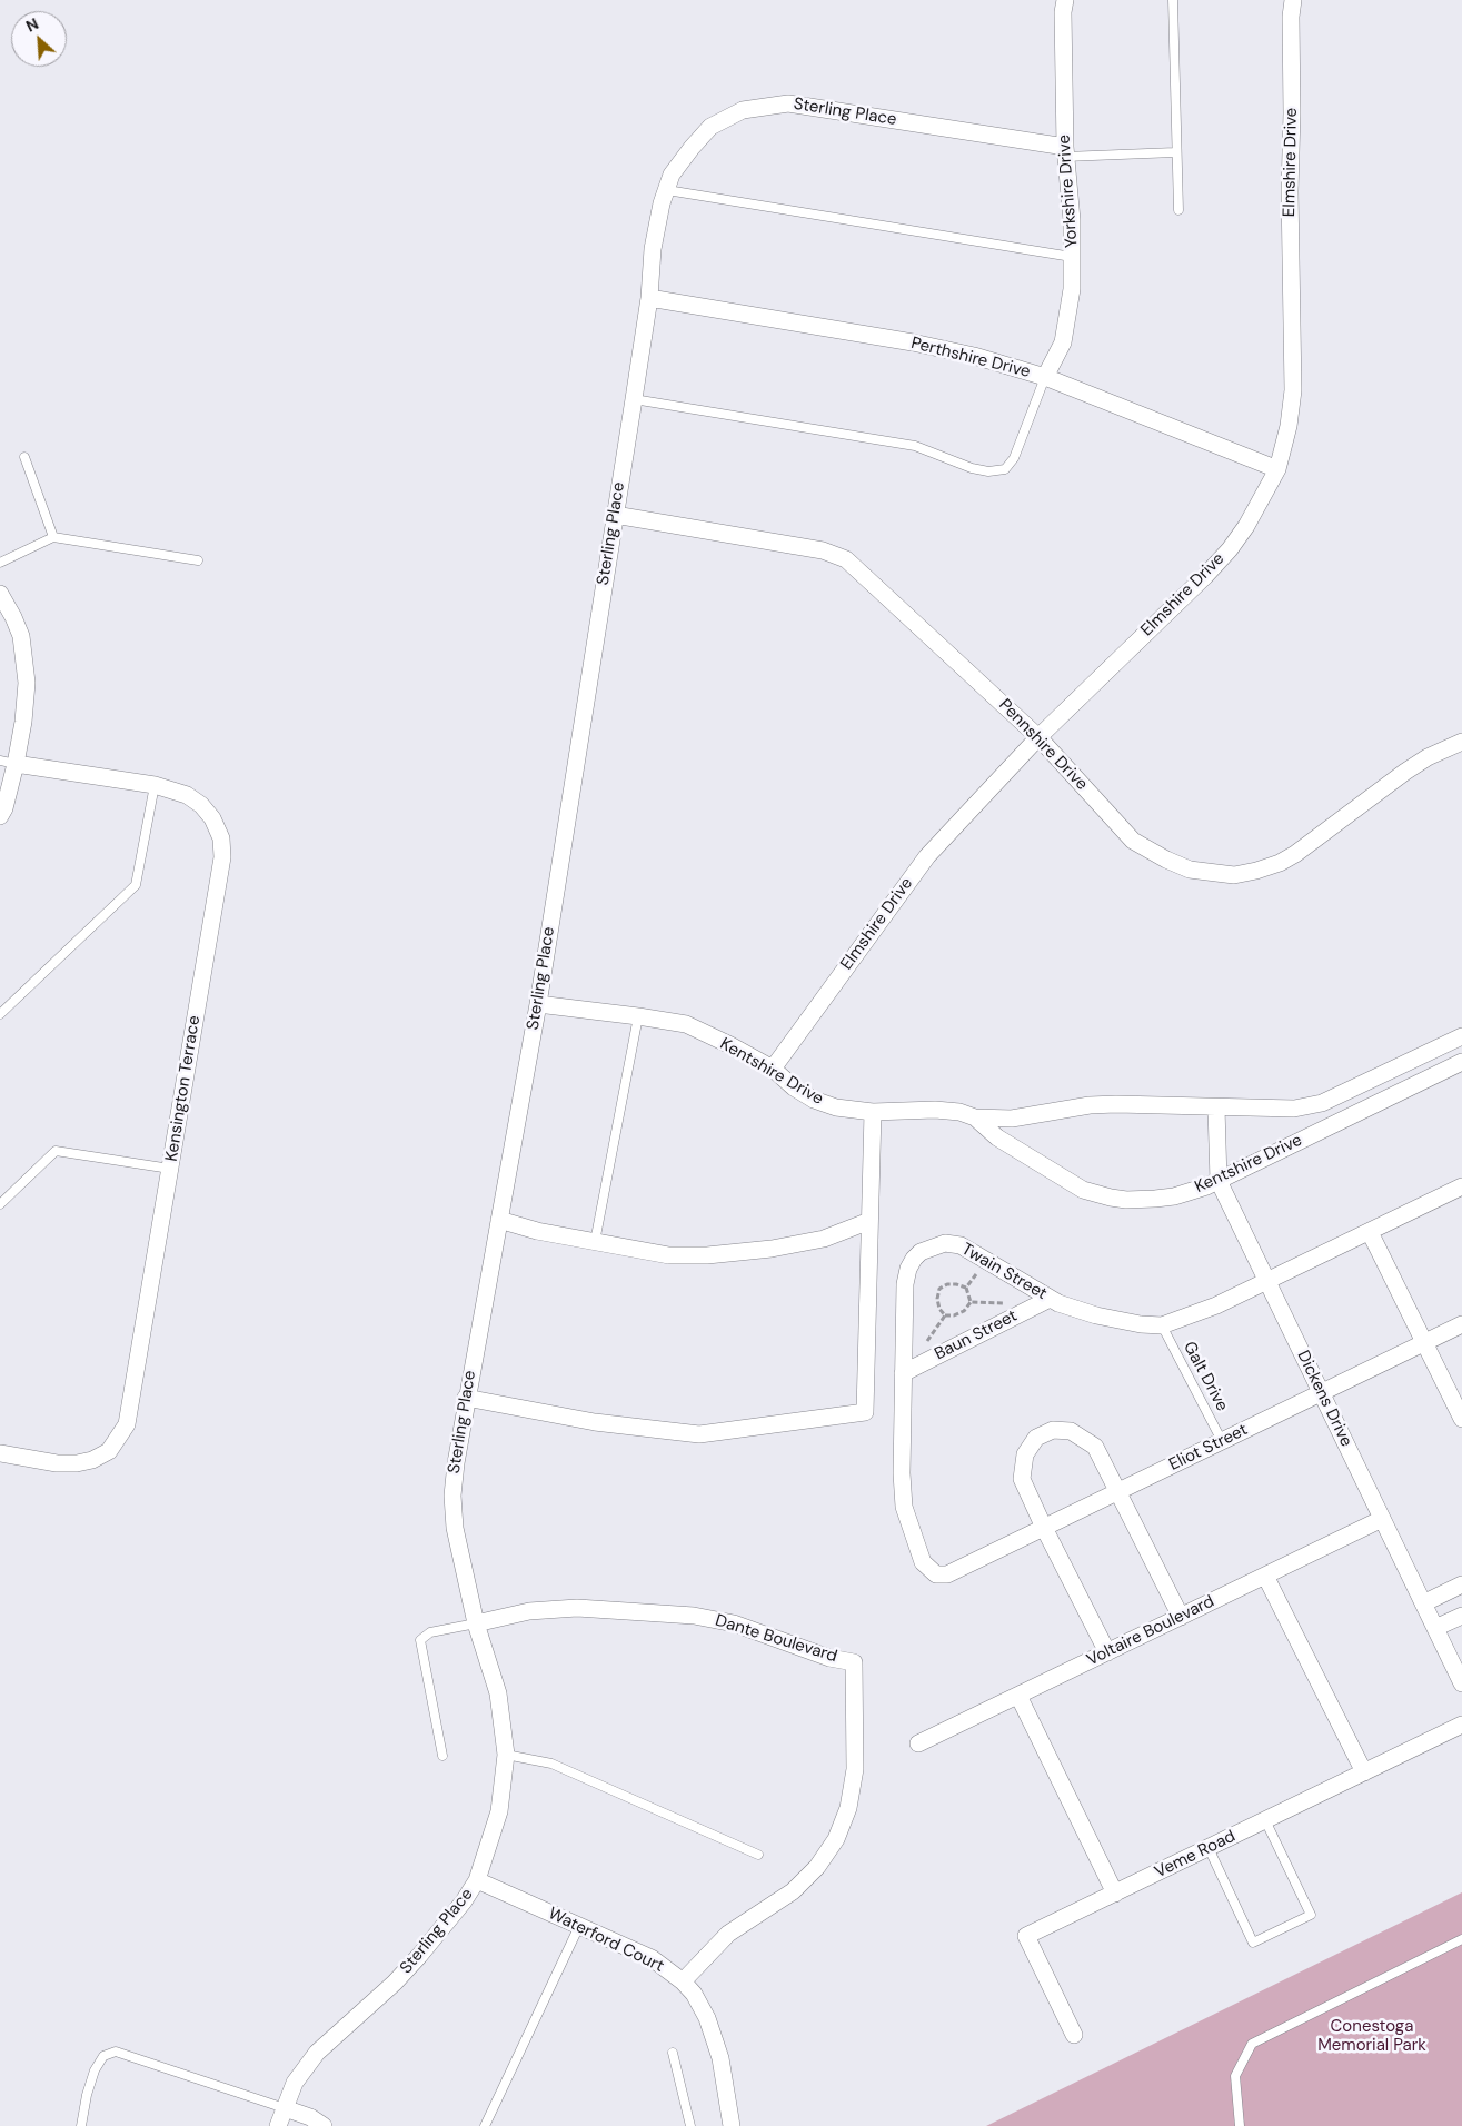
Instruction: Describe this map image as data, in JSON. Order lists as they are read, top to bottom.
{
  "streets": {
    "street": [
      "Sterling Place",
      "Elmshire Drive",
      "Yorkshire Drive",
      "Perthshire Drive",
      "Pennshire Drive",
      "Kentshire Drive",
      "Kensington Terrace",
      "Twain Street",
      "Baun Street",
      "Dickens Drive",
      "Eliot Street",
      "Voltaire Boulevard",
      "Dante Boulevard",
      "Veme Road",
      "Waterford Court"
    ],
    "lane": ["Galt Drive"]
  },
  "crossings": [
    ["Sterling Place", "Yorkshire Drive"],
    ["Sterling Place", "Perthshire Drive"],
    ["Sterling Place", "Pennshire Drive"],
    ["Sterling Place", "Kentshire Drive"],
    ["Sterling Place", "Dante Boulevard"],
    ["Sterling Place", "Waterford Court"],
    ["Elmshire Drive", "Perthshire Drive"],
    ["Elmshire Drive", "Pennshire Drive"],
    ["Elmshire Drive", "Kentshire Drive"],
    ["Yorkshire Drive", "Perthshire Drive"],
    ["Kentshire Drive", "Dickens Drive"],
    ["Twain Street", "Baun Street"],
    ["Twain Street", "Galt Drive"],
    ["Twain Street", "Dickens Drive"],
    ["Twain Street", "Eliot Street"],
    ["Galt Drive", "Eliot Street"],
    ["Dickens Drive", "Eliot Street"],
    ["Dickens Drive", "Voltaire Boulevard"],
    ["Dante Boulevard", "Waterford Court"]
  ],
  "parks": ["Conestoga Memorial Park"],
  "north": "top left"
}
